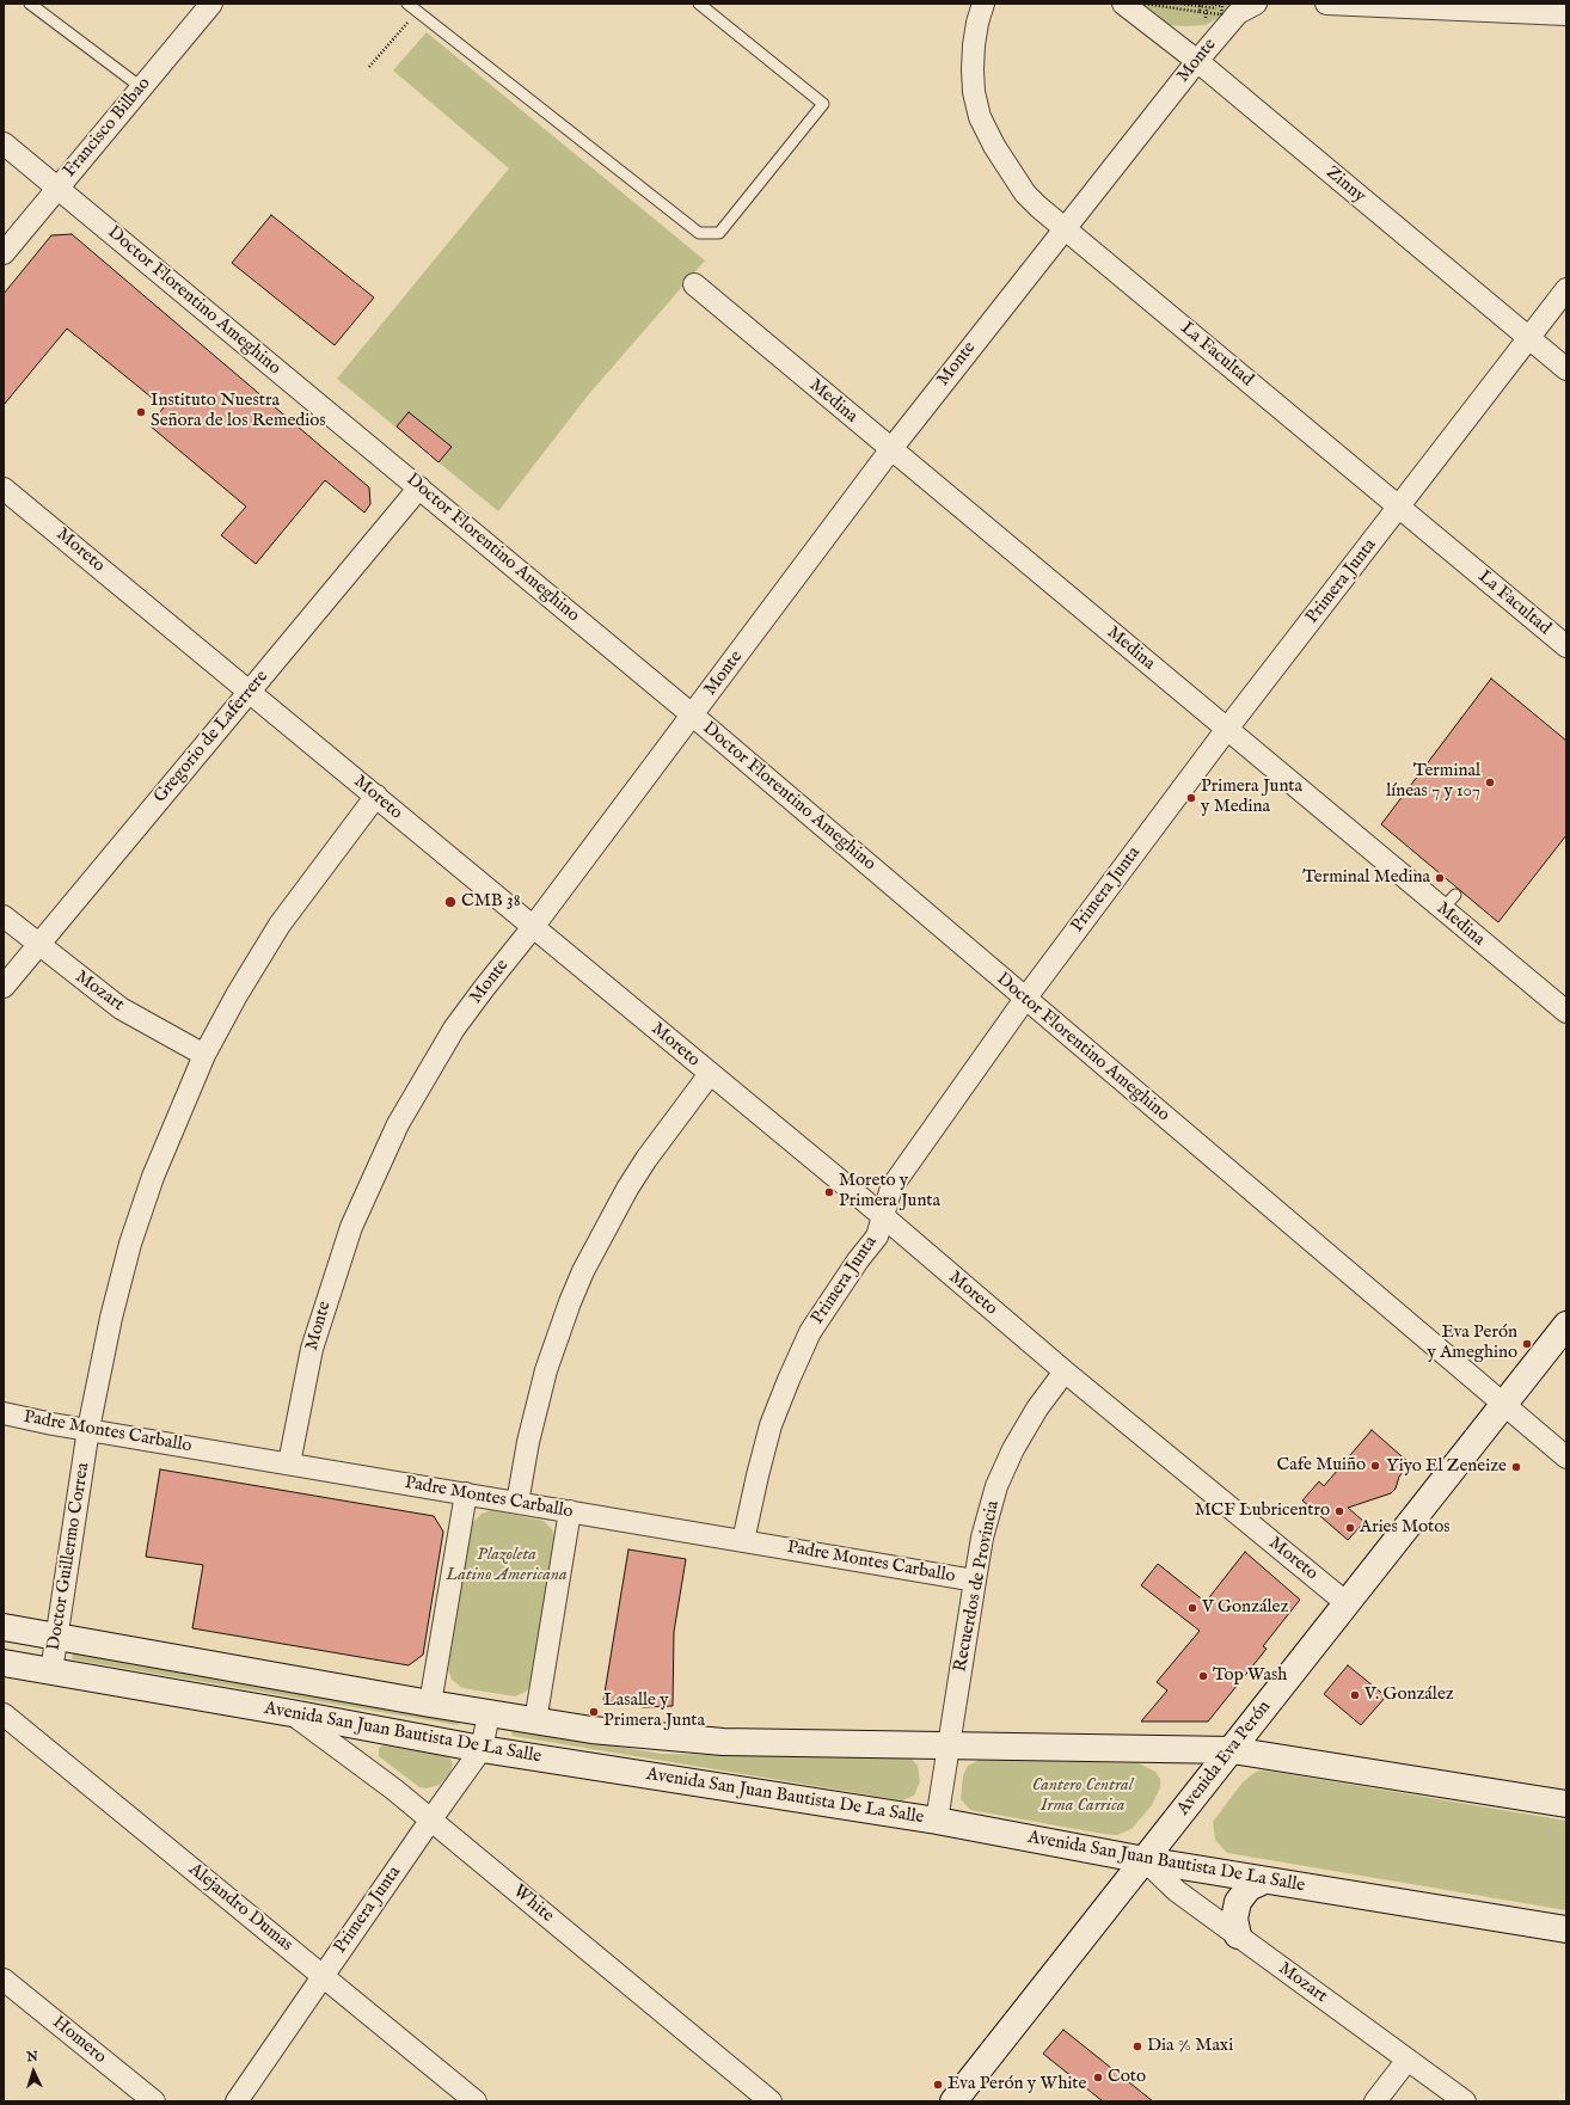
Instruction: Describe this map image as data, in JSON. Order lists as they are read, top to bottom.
{
  "streets": {
    "street": [
      "Monte",
      "Francisco Bilbao",
      "Zinny",
      "Doctor Florentino Ameghino",
      "La Facultad",
      "Medina",
      "Moreto",
      "Primera Junta",
      "Gregorio de Laferrere",
      "Mozart",
      "Padre Montes Carballo",
      "Doctor Guillermo Correa",
      "Recuerdos de Provincia",
      "Avenida San Juan Bautista De La Salle",
      "Avenida Eva Perón",
      "White",
      "Alejandro Dumas",
      "Homero"
    ]
  },
  "crossings": [
    ["Monte", "Zinny"],
    ["Monte", "Doctor Florentino Ameghino"],
    ["Monte", "La Facultad"],
    ["Monte", "Medina"],
    ["Monte", "Moreto"],
    ["Monte", "Padre Montes Carballo"],
    ["Francisco Bilbao", "Doctor Florentino Ameghino"],
    ["Zinny", "Primera Junta"],
    ["Doctor Florentino Ameghino", "Primera Junta"],
    ["Doctor Florentino Ameghino", "Gregorio de Laferrere"],
    ["Doctor Florentino Ameghino", "Avenida Eva Perón"],
    ["La Facultad", "Primera Junta"],
    ["Medina", "Primera Junta"],
    ["Moreto", "Primera Junta"],
    ["Moreto", "Gregorio de Laferrere"],
    ["Moreto", "Doctor Guillermo Correa"],
    ["Moreto", "Recuerdos de Provincia"],
    ["Moreto", "Avenida Eva Perón"],
    ["Primera Junta", "Padre Montes Carballo"],
    ["Primera Junta", "Avenida San Juan Bautista De La Salle"],
    ["Primera Junta", "White"],
    ["Primera Junta", "Alejandro Dumas"],
    ["Gregorio de Laferrere", "Mozart"],
    ["Mozart", "Doctor Guillermo Correa"],
    ["Mozart", "Avenida San Juan Bautista De La Salle"],
    ["Mozart", "Avenida Eva Perón"],
    ["Padre Montes Carballo", "Doctor Guillermo Correa"],
    ["Padre Montes Carballo", "Recuerdos de Provincia"],
    ["Doctor Guillermo Correa", "Avenida San Juan Bautista De La Salle"],
    ["Recuerdos de Provincia", "Avenida San Juan Bautista De La Salle"],
    ["Avenida San Juan Bautista De La Salle", "Avenida Eva Perón"],
    ["Avenida San Juan Bautista De La Salle", "White"]
  ],
  "parks": ["Plazoleta Latino Americana", "Cantero Central Irma Carrica"],
  "places": [
    "Instituto Nuestra Señora de los Remedios",
    "Terminal líneas 7 y 107",
    "Primera Junta y Medina",
    "Terminal Medina",
    "CMB 38",
    "Moreto y Primera Junta",
    "Eva Perón y Ameghino",
    "Cafe Muiño",
    "Yiyo El Zeneize",
    "MCF Lubricentro",
    "Aries Motos",
    "V González",
    "Top Wash",
    "V. González",
    "Lasalle y Primera Junta",
    "Dia % Maxi",
    "Coto",
    "Eva Perón y White"
  ],
  "north": "top"
}
